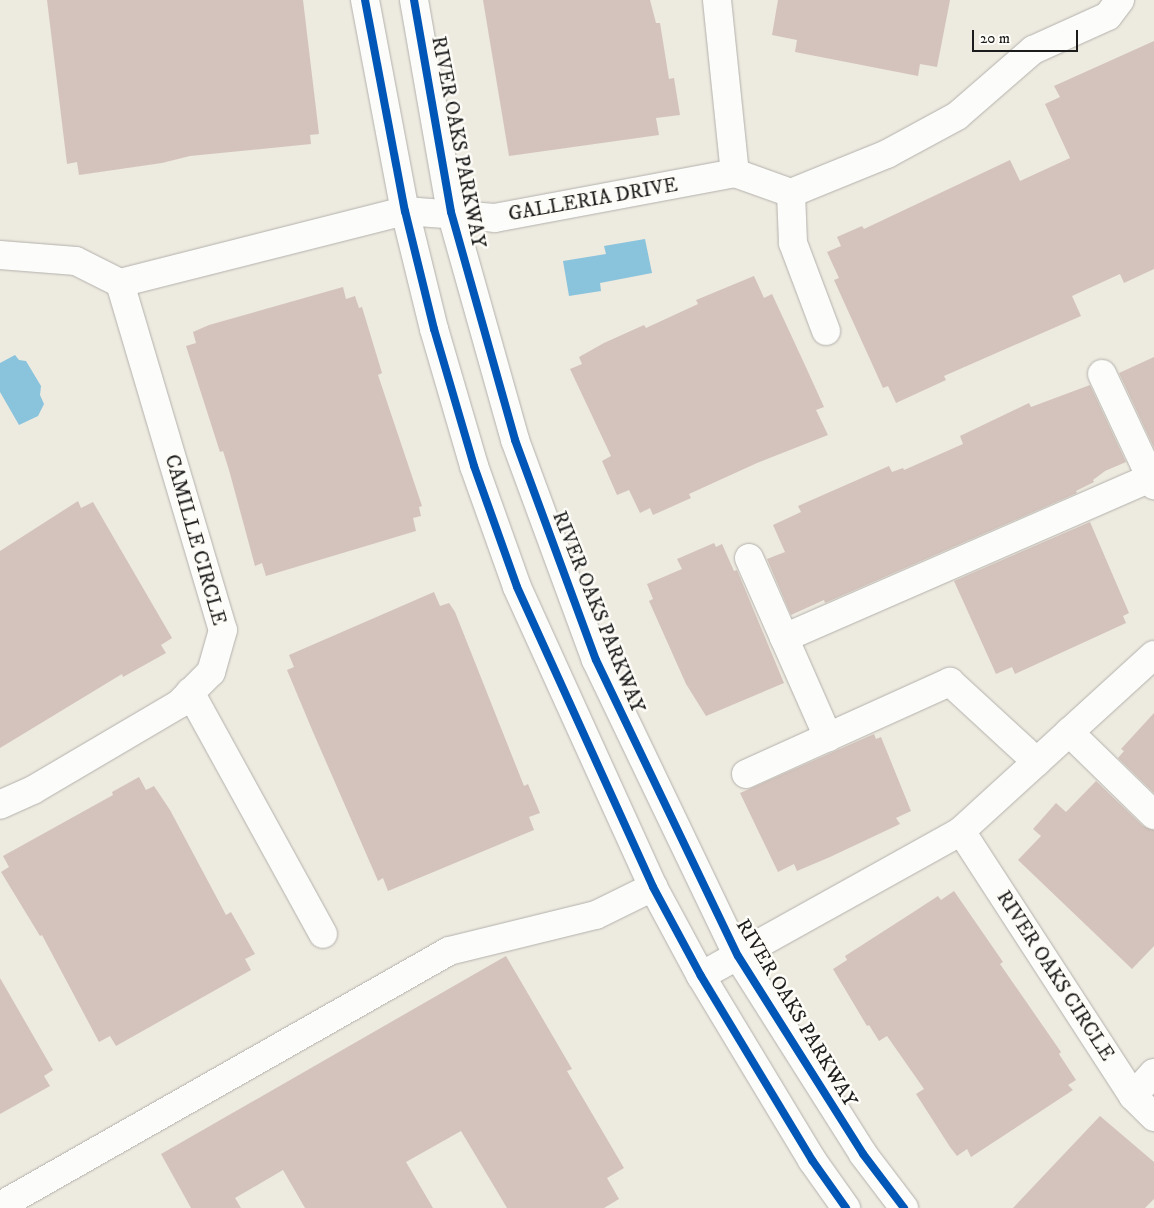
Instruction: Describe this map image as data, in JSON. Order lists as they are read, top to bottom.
{
  "streets": {
    "street": [
      "RIVER OAKS PARKWAY",
      "GALLERIA DRIVE",
      "CAMILLE CIRCLE",
      "RIVER OAKS CIRCLE"
    ]
  },
  "crossings": [
    ["RIVER OAKS PARKWAY", "GALLERIA DRIVE"]
  ],
  "scale_bar": "20 m"
}
